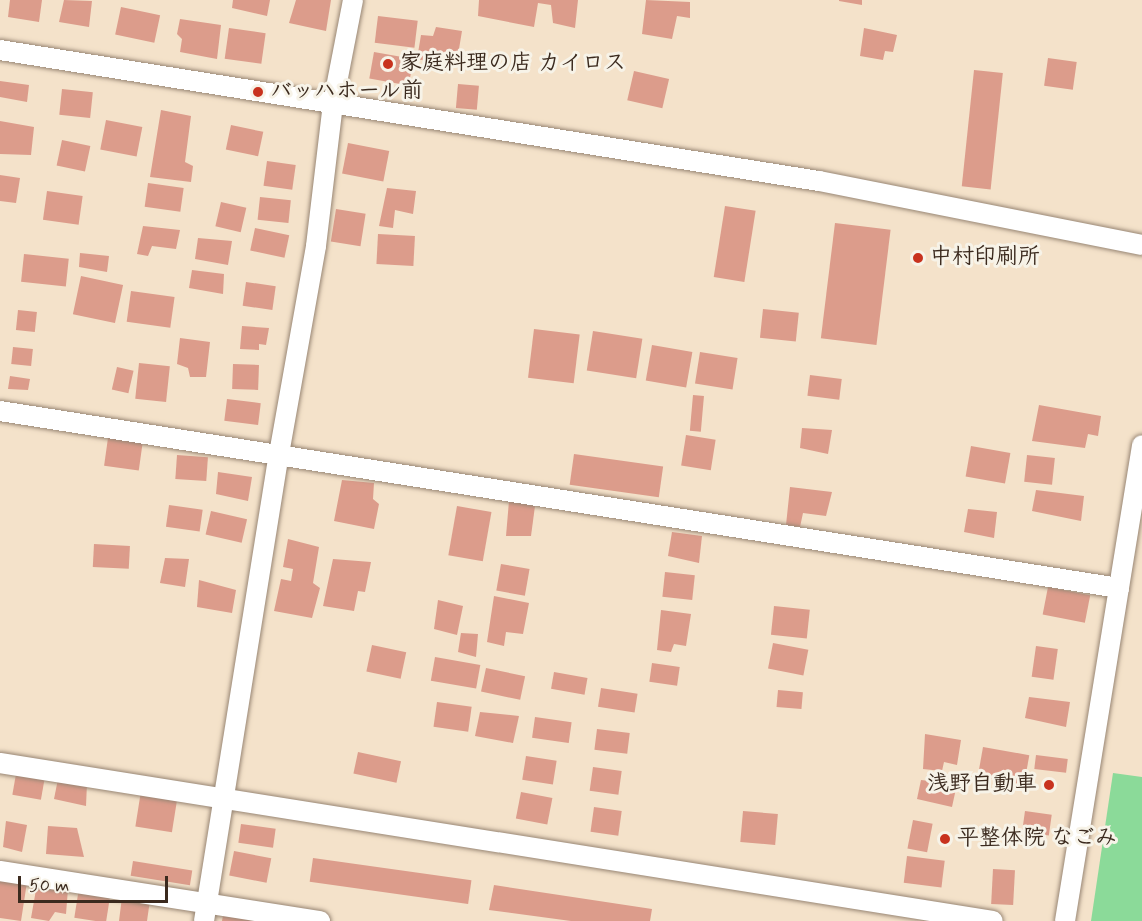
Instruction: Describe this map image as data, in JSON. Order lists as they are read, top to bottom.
{
  "places": [
    "家庭料理の店 カイロス",
    "バッハホール前",
    "中村印刷所",
    "浅野自動車",
    "平整体院 なごみ"
  ],
  "scale_bar": "50 m"
}
